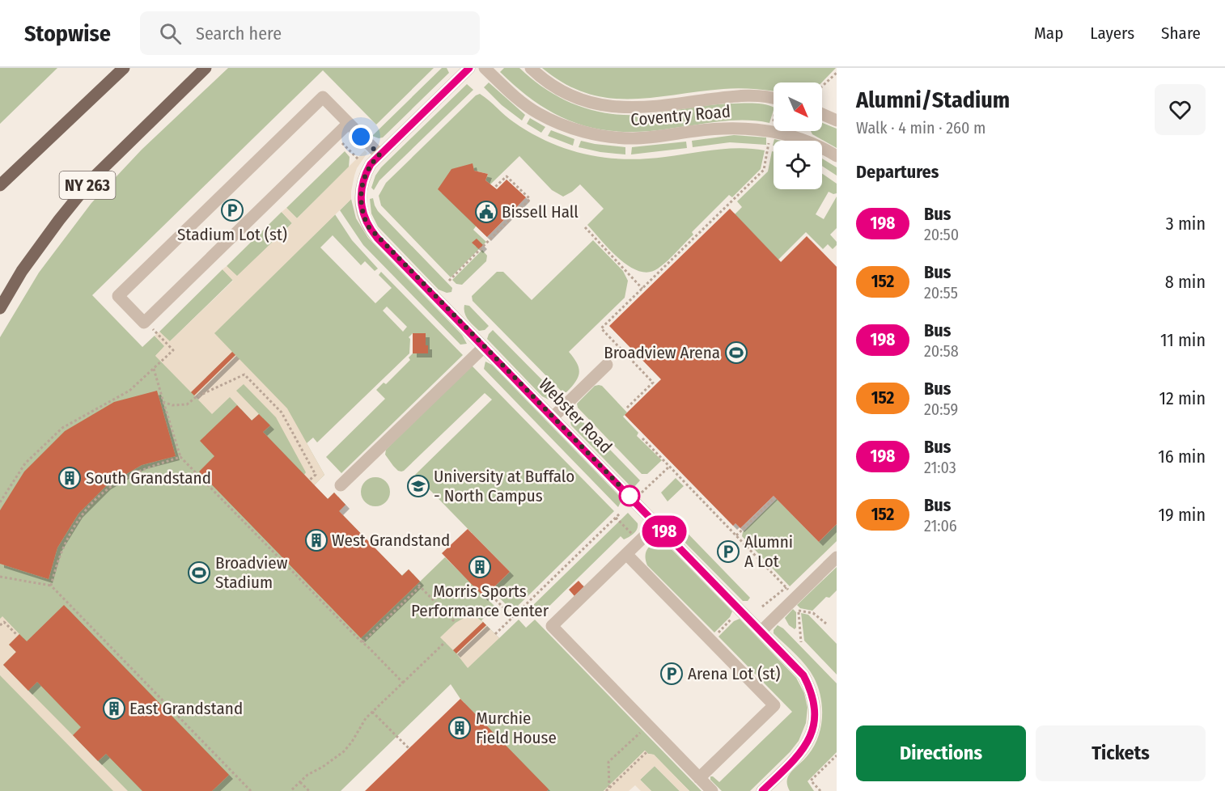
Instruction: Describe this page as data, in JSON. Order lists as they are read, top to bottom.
{
  "streets": {
    "main road": ["NY 263"],
    "street": ["Coventry Road", "Webster Road"]
  },
  "places": {
    "parking": ["Stadium Lot (st)", "Alumni A Lot", "Arena Lot (st)"],
    "public building": ["Bissell Hall"],
    "sports": ["Broadview Arena", "Broadview Stadium"],
    "building": [
      "South Grandstand",
      "West Grandstand",
      "Morris Sports Performance Center",
      "East Grandstand",
      "Murchie Field House"
    ],
    "school or university": ["University at Buffalo - North Campus"]
  },
  "lines": ["bus line 198"],
  "north": "bottom right",
  "page": {
    "header": "Stopwise",
    "search": "Search here",
    "nav": ["Map", "Layers", "Share"],
    "on_map": "198",
    "heading": [
      ["Alumni/Stadium", "Walk · 4 min · 260 m"],
      "Departures"
    ],
    "list": [
      {
        "mark": "198",
        "name": "Bus",
        "note": "20:50",
        "value": "3 min"
      },
      {
        "mark": "152",
        "name": "Bus",
        "note": "20:55",
        "value": "8 min"
      },
      {
        "mark": "198",
        "name": "Bus",
        "note": "20:58",
        "value": "11 min"
      },
      {
        "mark": "152",
        "name": "Bus",
        "note": "20:59",
        "value": "12 min"
      },
      {
        "mark": "198",
        "name": "Bus",
        "note": "21:03",
        "value": "16 min"
      },
      {
        "mark": "152",
        "name": "Bus",
        "note": "21:06",
        "value": "19 min"
      }
    ],
    "buttons": ["Directions", "Tickets"]
  }
}
